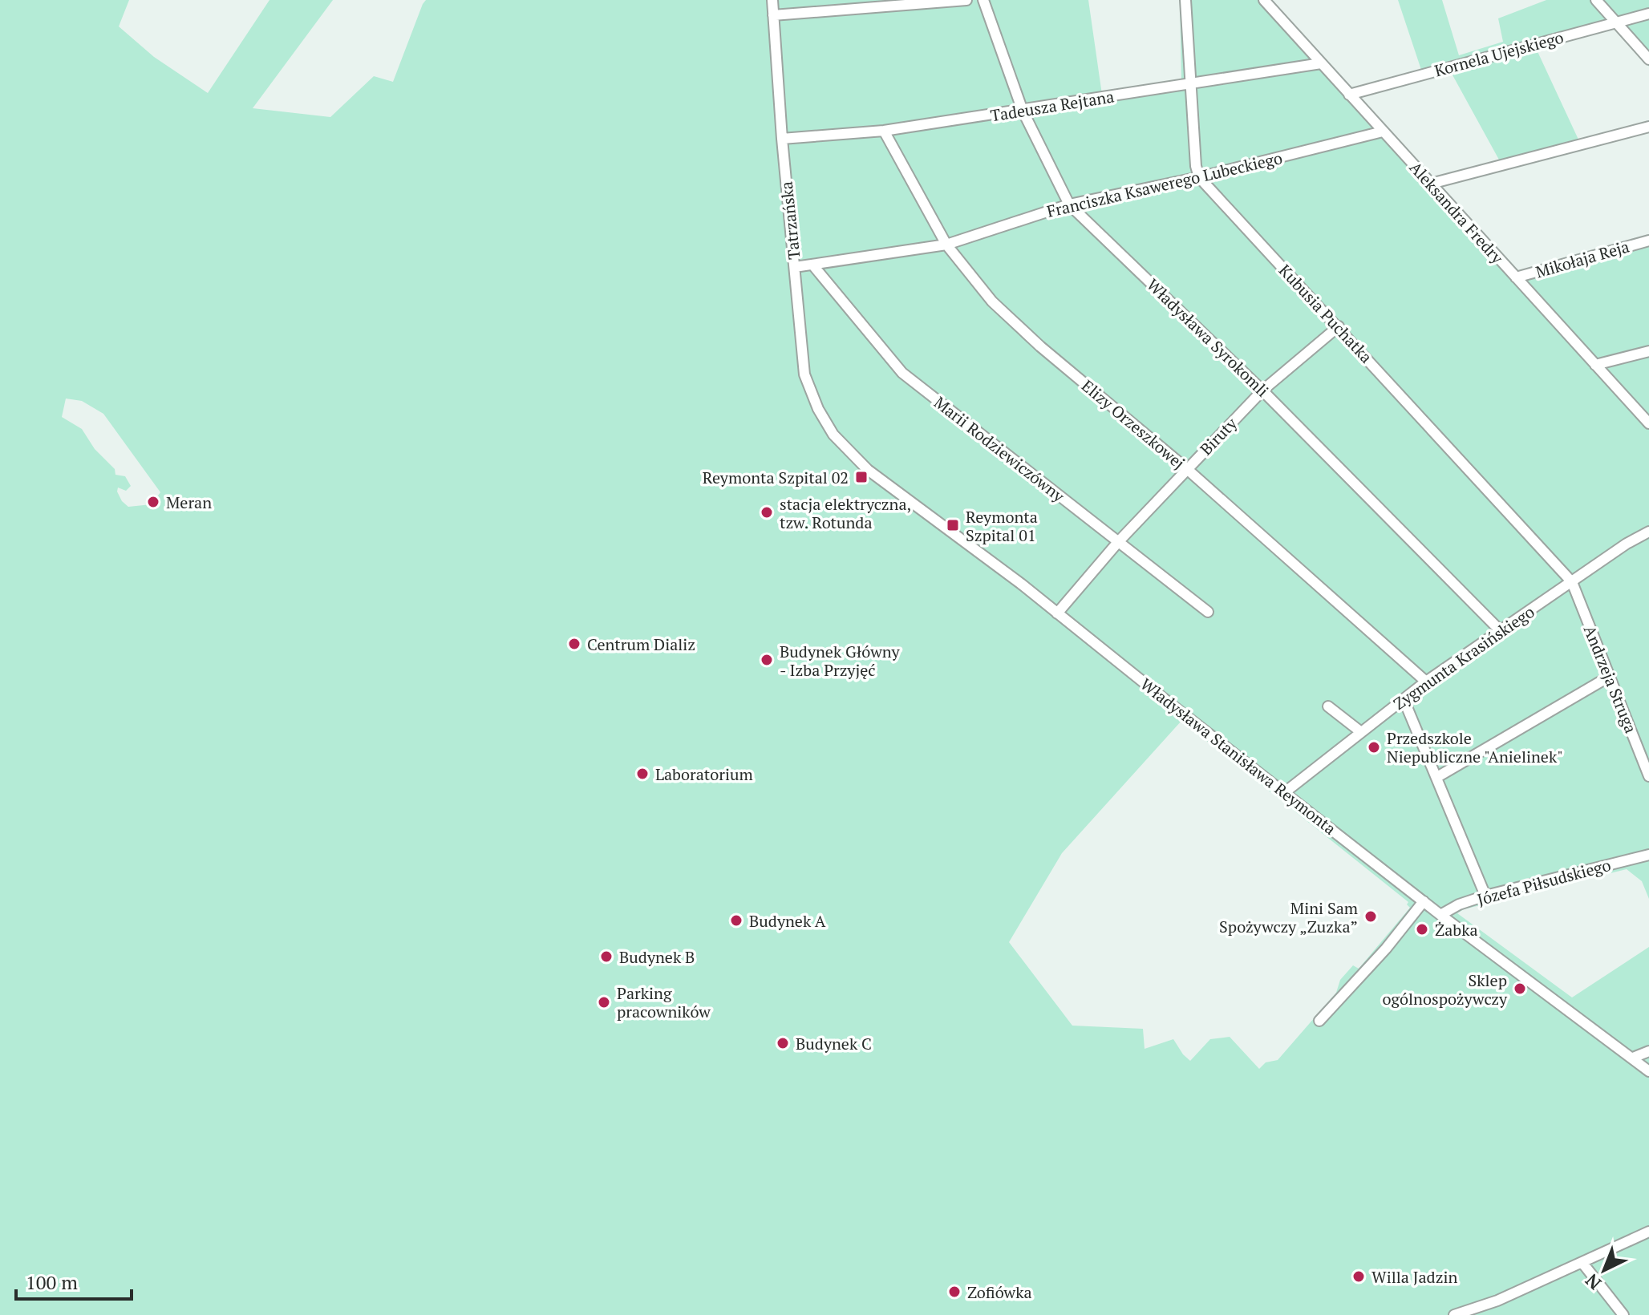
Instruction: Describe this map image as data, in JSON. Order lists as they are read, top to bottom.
{
  "streets": {
    "street": [
      "Kornela Ujejskiego",
      "Tadeusza Rejtana",
      "Franciszka Ksawerego Lubeckiego",
      "Aleksandra Fredry",
      "Tatrzańska",
      "Mikołaja Reja",
      "Kubusia Puchatka",
      "Władysława Syrokomli",
      "Elizy Orzeszkowej",
      "Biruty",
      "Marii Rodziewiczówny",
      "Zygmunta Krasińskiego",
      "Andrzeja Struga",
      "Władysława Stanisława Reymonta",
      "Józefa Piłsudskiego"
    ]
  },
  "crossings": [
    ["Kornela Ujejskiego", "Aleksandra Fredry"],
    ["Tadeusza Rejtana", "Aleksandra Fredry"],
    ["Tadeusza Rejtana", "Tatrzańska"],
    ["Tadeusza Rejtana", "Władysława Syrokomli"],
    ["Tadeusza Rejtana", "Elizy Orzeszkowej"],
    ["Franciszka Ksawerego Lubeckiego", "Aleksandra Fredry"],
    ["Franciszka Ksawerego Lubeckiego", "Tatrzańska"],
    ["Franciszka Ksawerego Lubeckiego", "Kubusia Puchatka"],
    ["Franciszka Ksawerego Lubeckiego", "Władysława Syrokomli"],
    ["Franciszka Ksawerego Lubeckiego", "Elizy Orzeszkowej"],
    ["Franciszka Ksawerego Lubeckiego", "Marii Rodziewiczówny"],
    ["Aleksandra Fredry", "Mikołaja Reja"],
    ["Tatrzańska", "Władysława Stanisława Reymonta"],
    ["Kubusia Puchatka", "Biruty"],
    ["Kubusia Puchatka", "Zygmunta Krasińskiego"],
    ["Kubusia Puchatka", "Andrzeja Struga"],
    ["Władysława Syrokomli", "Biruty"],
    ["Władysława Syrokomli", "Zygmunta Krasińskiego"],
    ["Elizy Orzeszkowej", "Biruty"],
    ["Elizy Orzeszkowej", "Zygmunta Krasińskiego"],
    ["Biruty", "Marii Rodziewiczówny"],
    ["Biruty", "Władysława Stanisława Reymonta"],
    ["Zygmunta Krasińskiego", "Andrzeja Struga"],
    ["Zygmunta Krasińskiego", "Władysława Stanisława Reymonta"],
    ["Władysława Stanisława Reymonta", "Józefa Piłsudskiego"]
  ],
  "places": {
    "transit": ["Reymonta Szpital 02", "Reymonta Szpital 01"],
    "other": [
      "Meran",
      "stacja elektryczna, tzw. Rotunda",
      "Centrum Dializ",
      "Budynek Główny - Izba Przyjęć",
      "Przedszkole Niepubliczne \"Anielinek\"",
      "Laboratorium",
      "Mini Sam Spożywczy „Zuzka”",
      "Budynek A",
      "Żabka",
      "Budynek B",
      "Sklep ogólnospożywczy",
      "Parking pracowników",
      "Budynek C",
      "Willa Jadzin",
      "Zofiówka"
    ]
  },
  "scale_bar": "100 m",
  "north": "bottom left"
}
